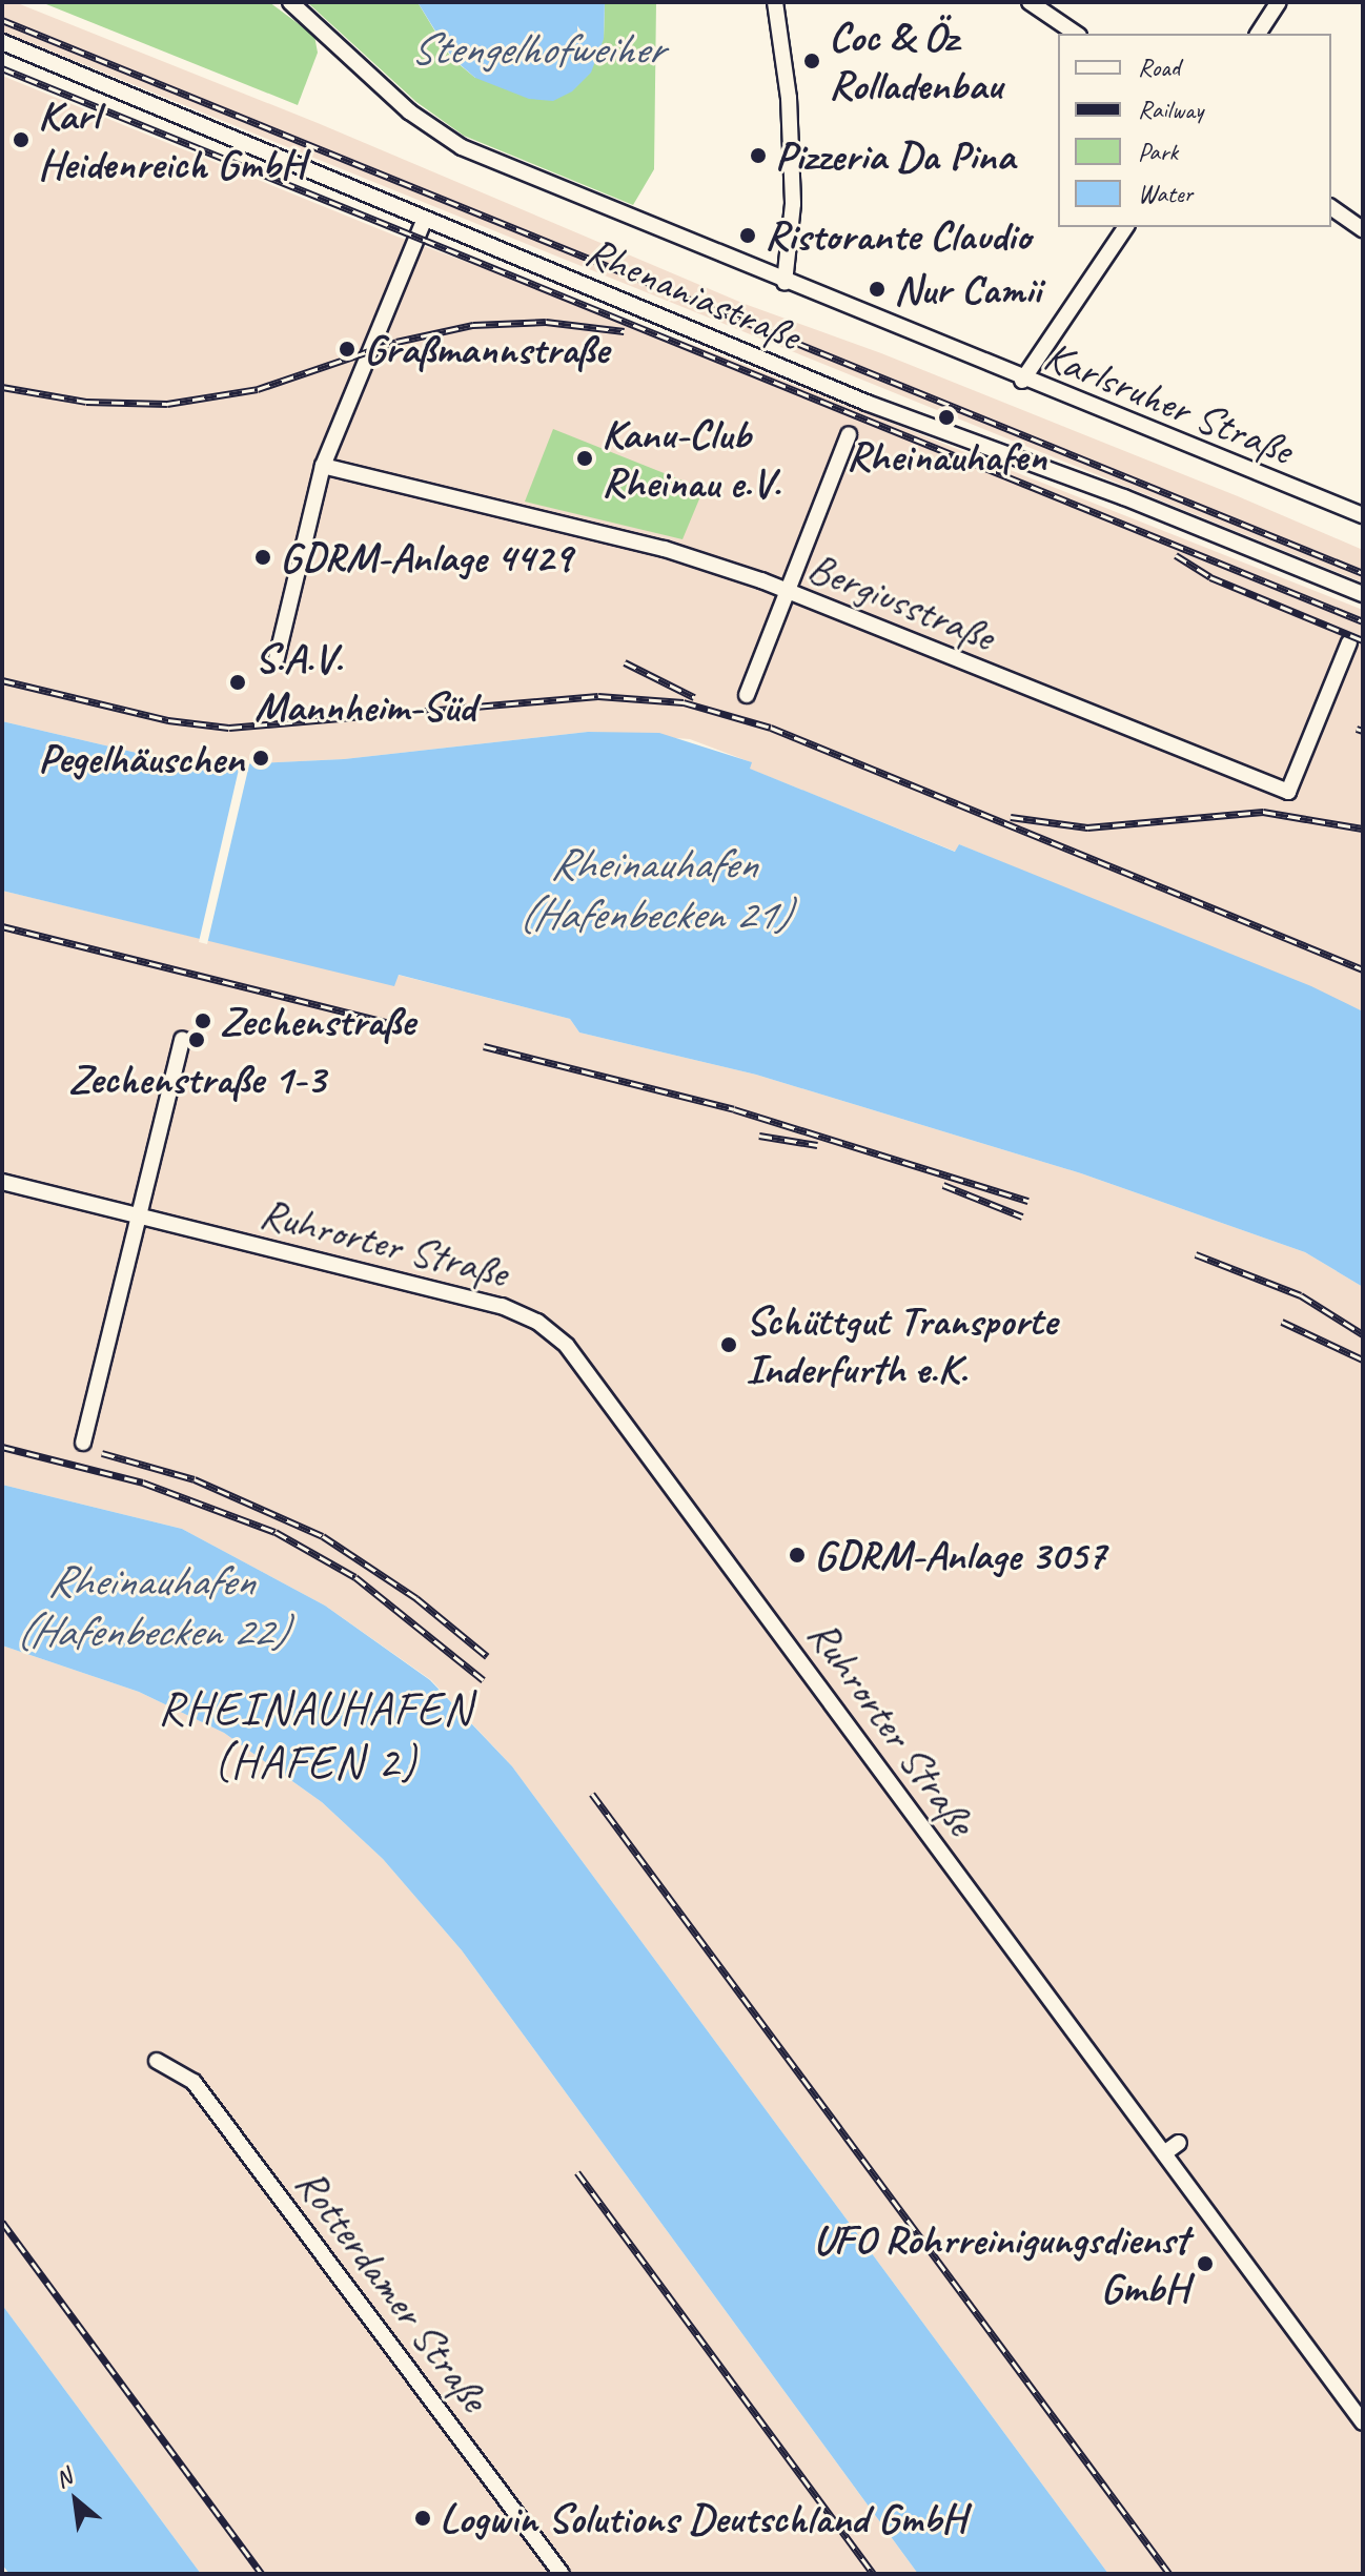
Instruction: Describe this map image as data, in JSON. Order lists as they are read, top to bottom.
{
  "streets": {
    "street": [
      "Rhenaniastraße",
      "Karlsruher Straße",
      "Bergiusstraße",
      "Ruhrorter Straße",
      "Rotterdamer Straße"
    ]
  },
  "districts": ["RHEINAUHAFEN (HAFEN 2)"],
  "water": ["Stengelhofweiher", "Rheinauhafen (Hafenbecken 21)", "Rheinauhafen (Hafenbecken 22)"],
  "places": [
    "Coc & Öz Rolladenbau",
    "Karl Heidenreich GmbH",
    "Pizzeria Da Pina",
    "Ristorante Claudio",
    "Nur Camii",
    "Graßmannstraße",
    "Rheinauhafen",
    "Kanu-Club Rheinau e.V.",
    "GDRM-Anlage 4429",
    "S.A.V. Mannheim-Süd",
    "Pegelhäuschen",
    "Zechenstraße",
    "Zechenstraße 1-3",
    "Schüttgut Transporte Inderfurth e.K.",
    "GDRM-Anlage 3057",
    "UFO Rohrreinigungsdienst GmbH",
    "Logwin Solutions Deutschland GmbH"
  ],
  "legend": [
    "Road",
    "Railway",
    "Park",
    "Water"
  ],
  "north": "top left"
}
